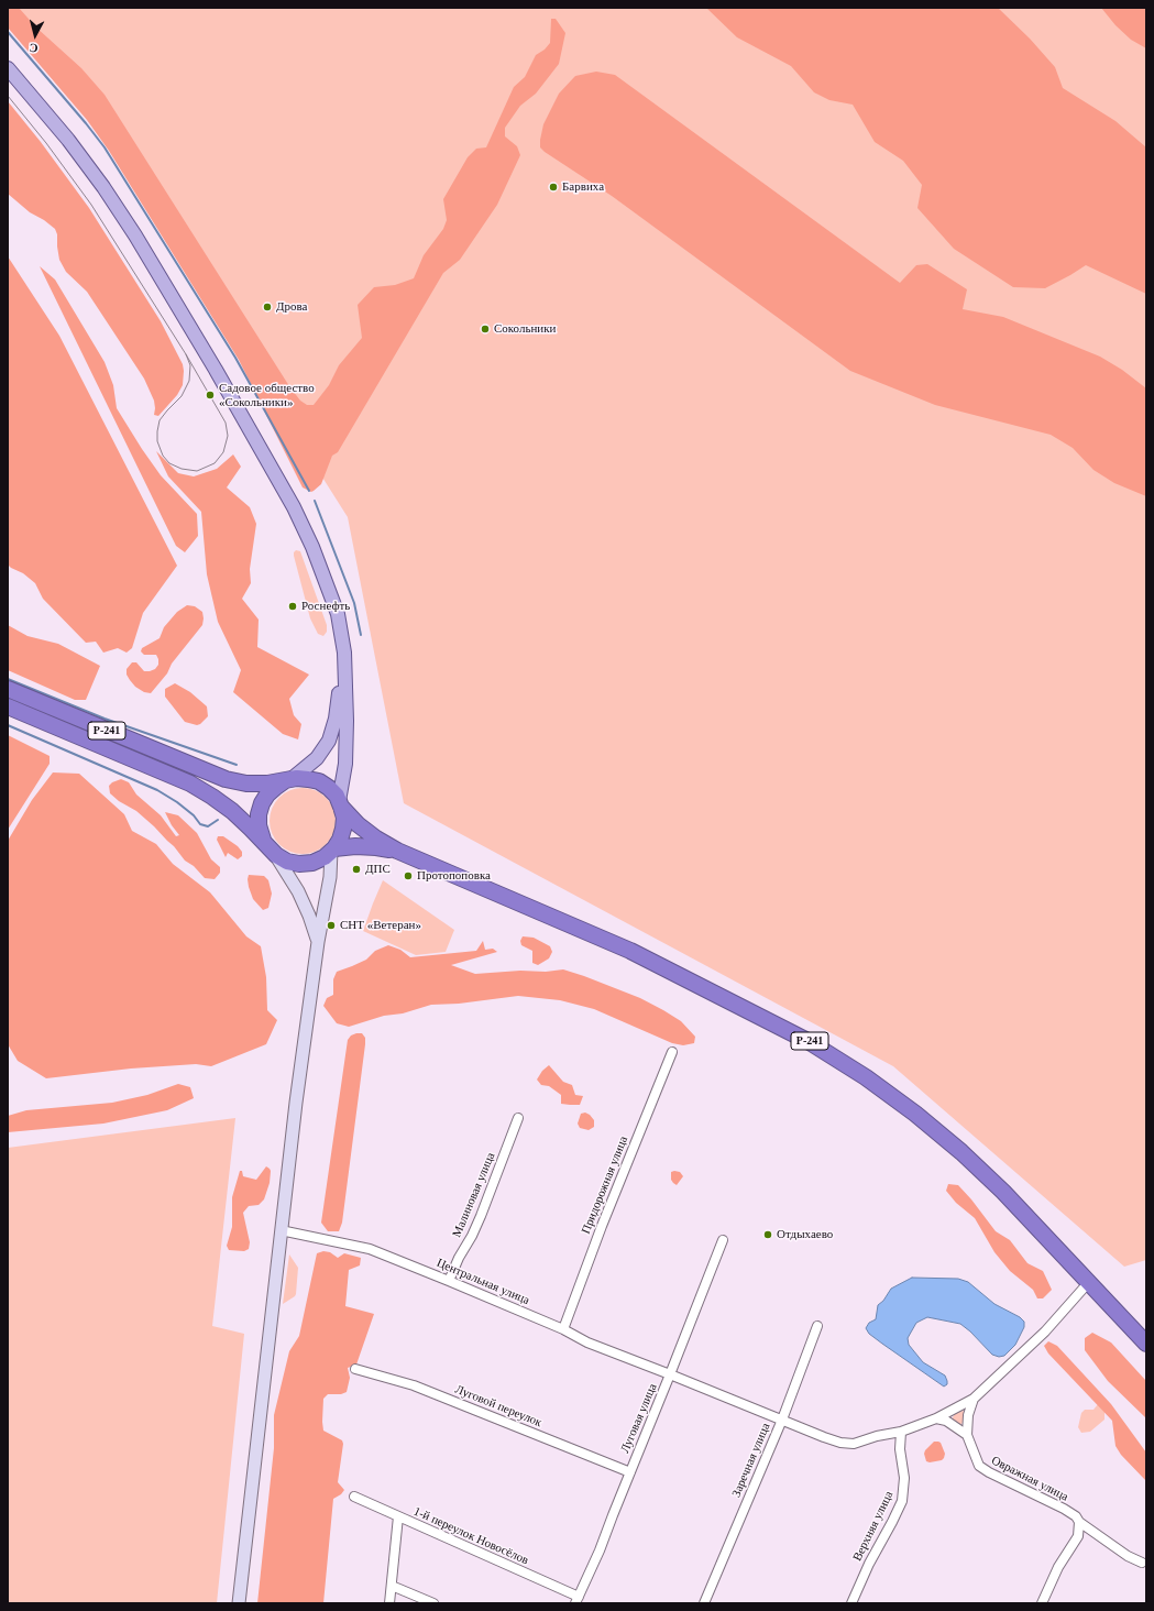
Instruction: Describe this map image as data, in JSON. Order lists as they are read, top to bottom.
{
  "streets": {
    "highway": ["Р-241"],
    "street": [
      "Придорожная улица",
      "Малиновая улица",
      "Центральная улица",
      "Луговой переулок",
      "Луговая улица",
      "Заречная улица",
      "Овражная улица",
      "Верхняя улица",
      "1-й переулок Новосёлов"
    ]
  },
  "crossings": [
    ["Р-241", "Центральная улица"],
    ["Придорожная улица", "Центральная улица"],
    ["Малиновая улица", "Центральная улица"],
    ["Центральная улица", "Луговая улица"],
    ["Центральная улица", "Заречная улица"],
    ["Центральная улица", "Овражная улица"],
    ["Центральная улица", "Верхняя улица"],
    ["Луговой переулок", "Луговая улица"],
    ["Луговая улица", "1-й переулок Новосёлов"]
  ],
  "places": [
    "Барвиха",
    "Дрова",
    "Сокольники",
    "Садовое общество «Сокольники»",
    "Роснефть",
    "ДПС",
    "Протопоповка",
    "СНТ «Ветеран»",
    "Отдыхаево"
  ],
  "north": "bottom"
}
